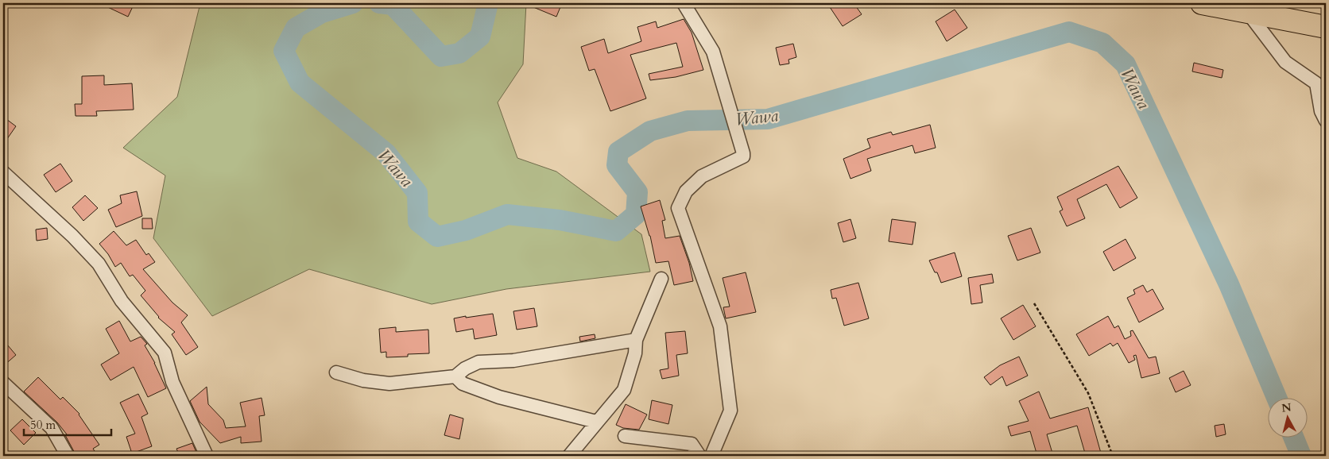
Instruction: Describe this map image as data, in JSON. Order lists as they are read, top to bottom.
{
  "water": ["Wawa"],
  "scale_bar": "50 m",
  "north": "top"
}
